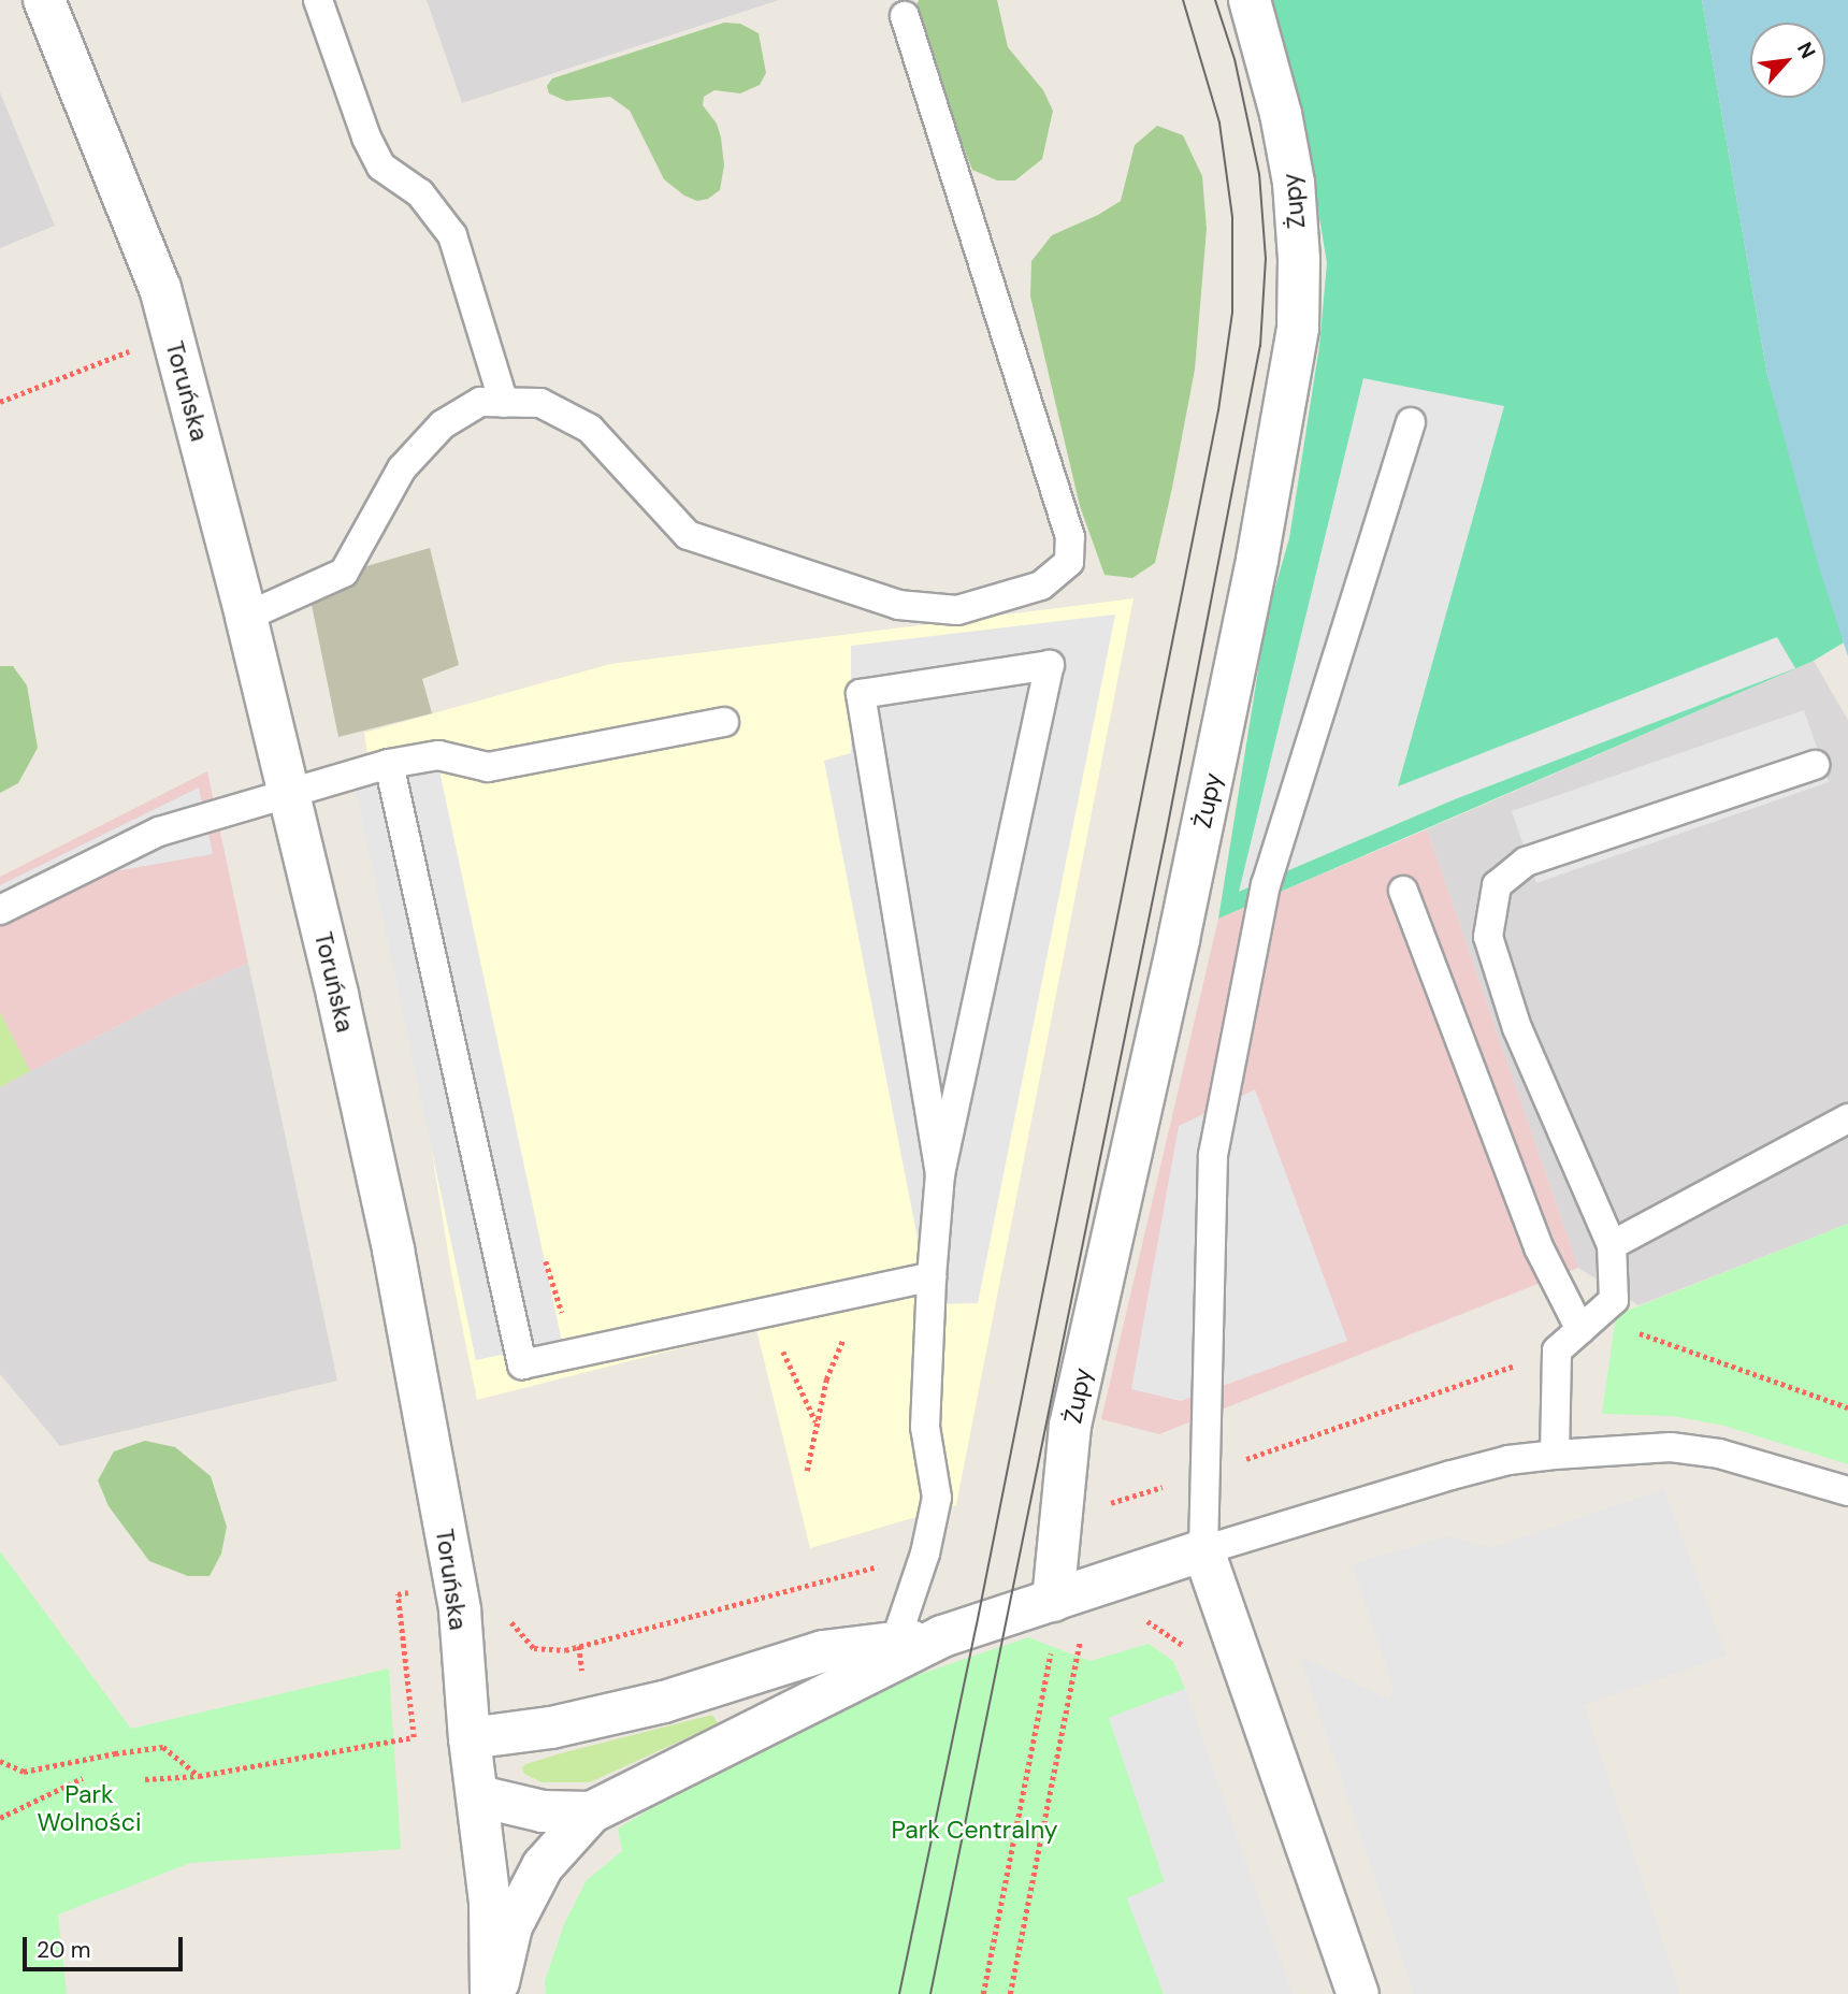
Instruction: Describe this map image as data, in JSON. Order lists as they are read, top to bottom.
{
  "streets": {
    "street": ["Żupy", "Toruńska"]
  },
  "parks": ["Park Wolności", "Park Centralny"],
  "scale_bar": "20 m",
  "north": "top right"
}
